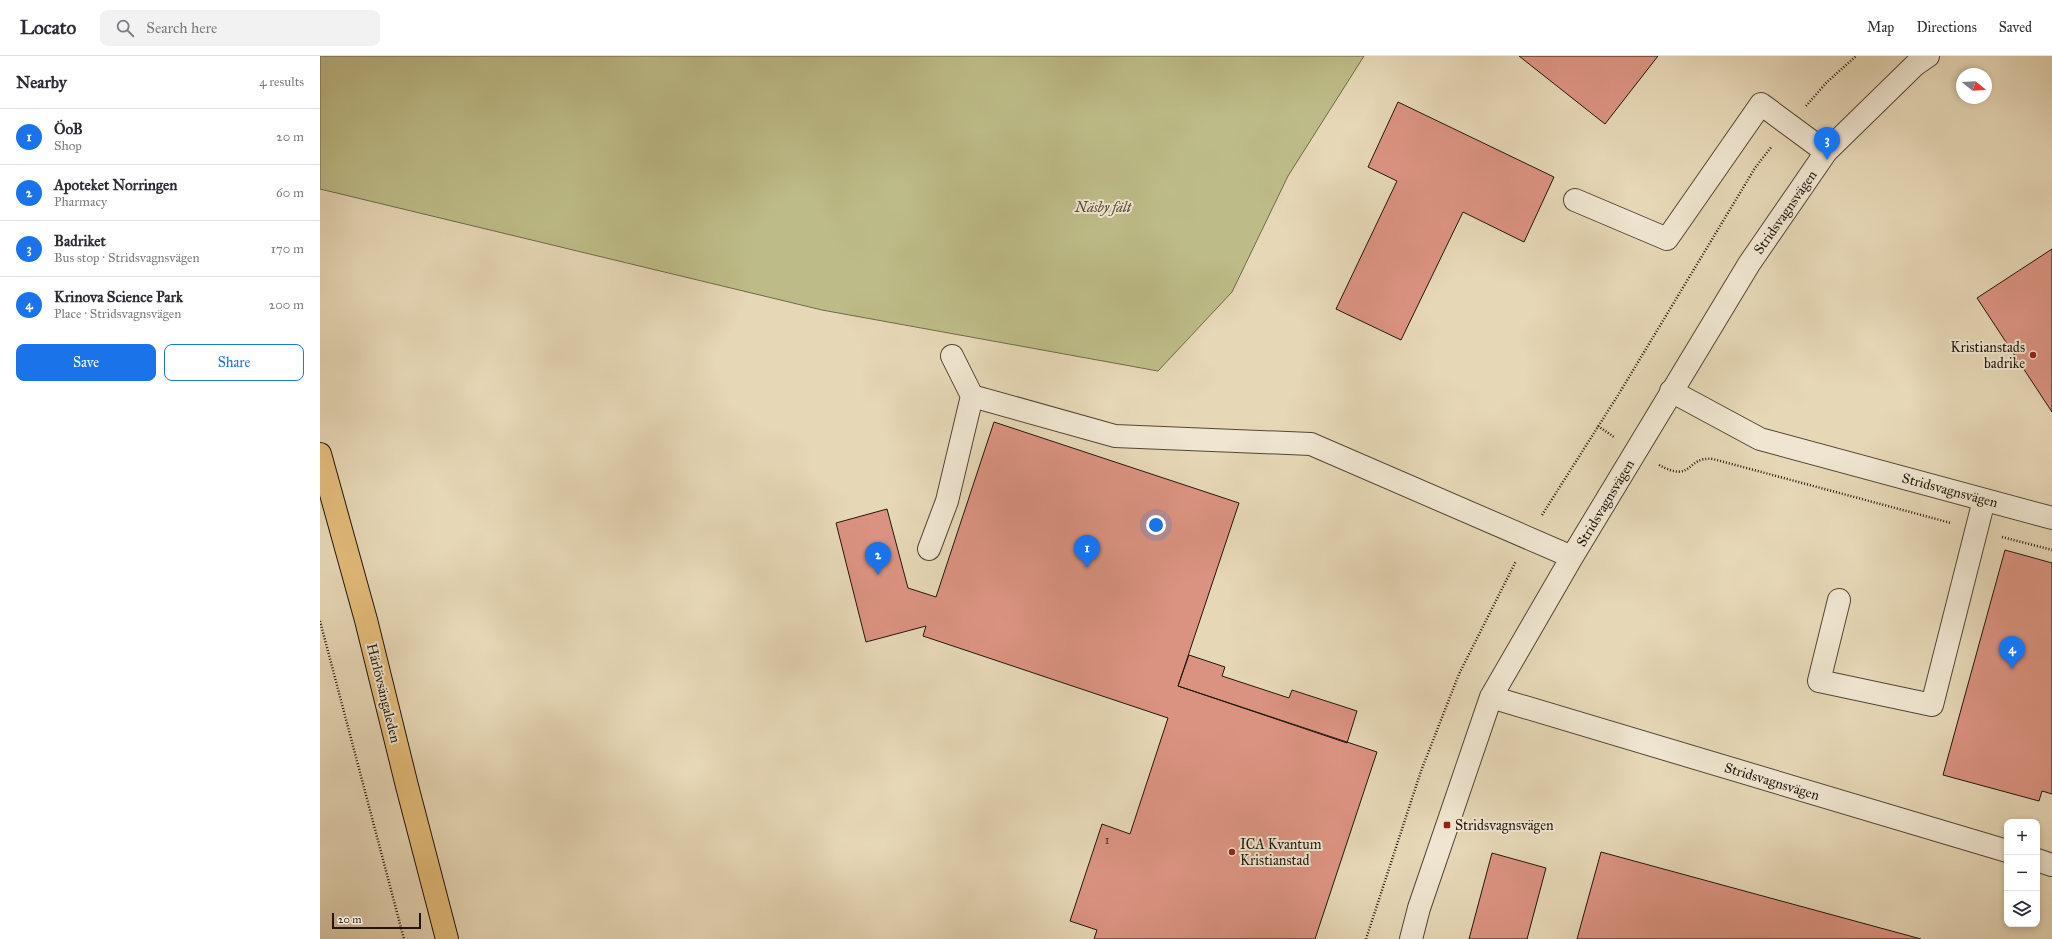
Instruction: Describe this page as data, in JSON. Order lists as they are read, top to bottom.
{
  "streets": {
    "main road": ["Härlövsängaleden"],
    "street": ["Stridsvagnsvägen"]
  },
  "parks": ["Näsby fält"],
  "places": {
    "other": ["Kristianstads badrike", "ICA Kvantum Kristianstad"],
    "transit": ["Stridsvagnsvägen"]
  },
  "house_numbers": ["1"],
  "scale_bar": "20 m",
  "north": "right",
  "page": {
    "header": "Locato",
    "search": "Search here",
    "nav": ["Map", "Directions", "Saved"],
    "heading": ["Nearby", "4 results"],
    "list": [
      {
        "mark": "1",
        "name": "ÖoB",
        "note": "Shop",
        "value": "20 m"
      },
      {
        "mark": "2",
        "name": "Apoteket Norringen",
        "note": "Pharmacy",
        "value": "60 m"
      },
      {
        "mark": "3",
        "name": "Badriket",
        "note": "Bus stop · Stridsvagnsvägen",
        "value": "170 m"
      },
      {
        "mark": "4",
        "name": "Krinova Science Park",
        "note": "Place · Stridsvagnsvägen",
        "value": "200 m"
      }
    ],
    "pins": [
      "3",
      "1",
      "2",
      "4"
    ],
    "buttons": ["Save", "Share"],
    "map_buttons": ["+", "−"],
    "scale": "20 m"
  }
}
